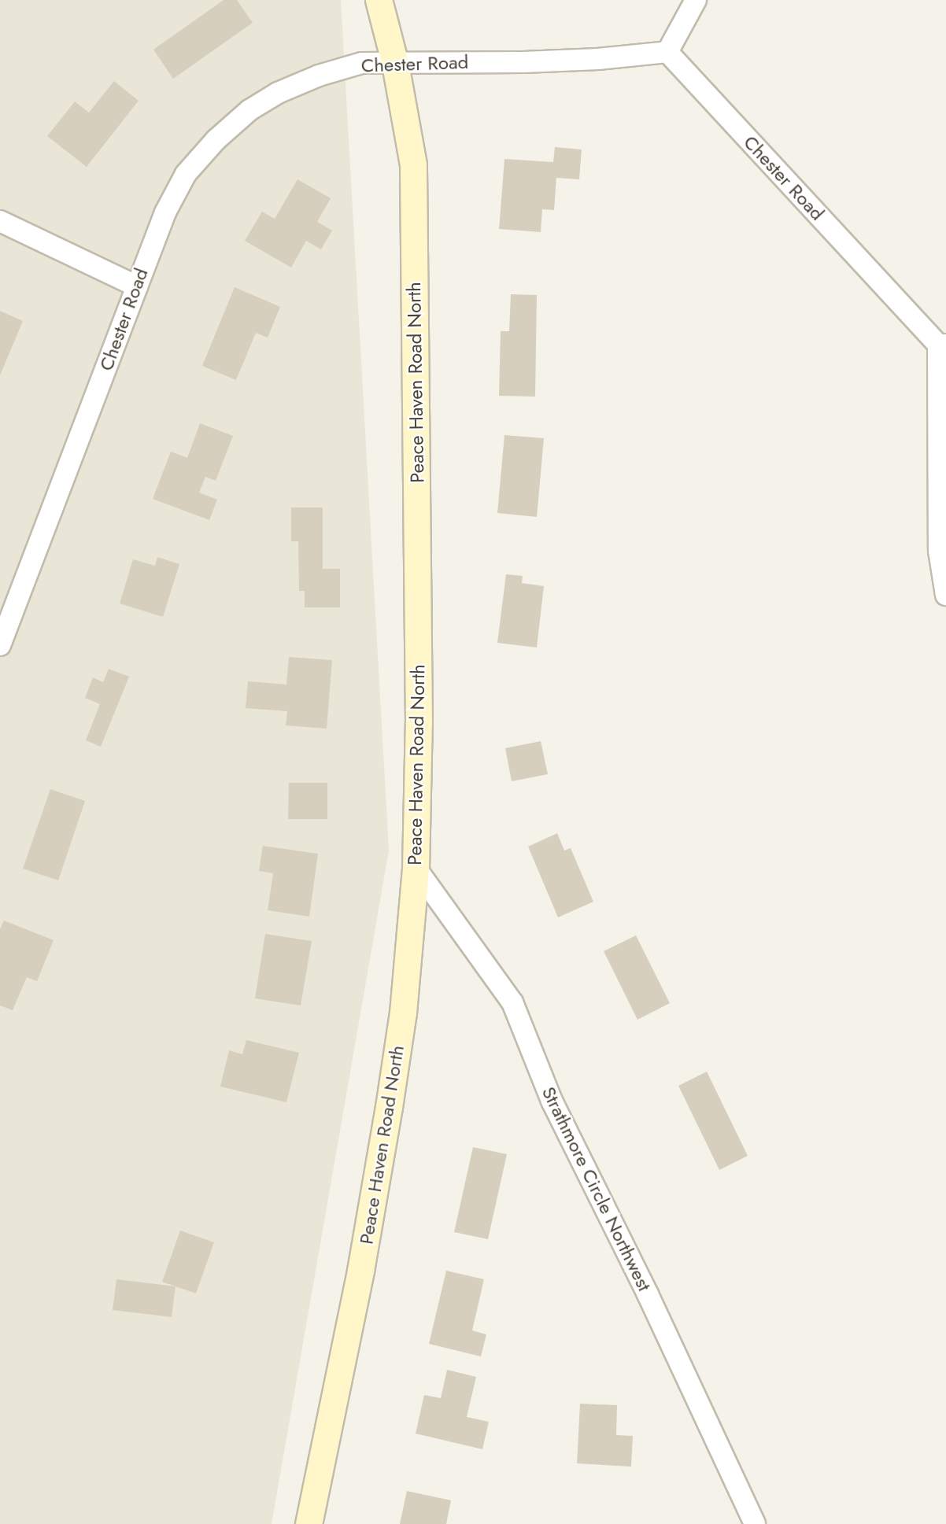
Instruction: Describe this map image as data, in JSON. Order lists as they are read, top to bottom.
{
  "streets": {
    "main road": ["Peace Haven Road North"],
    "street": ["Chester Road", "Strathmore Circle Northwest"]
  },
  "crossings": [
    ["Chester Road", "Peace Haven Road North"],
    ["Peace Haven Road North", "Strathmore Circle Northwest"]
  ]
}
